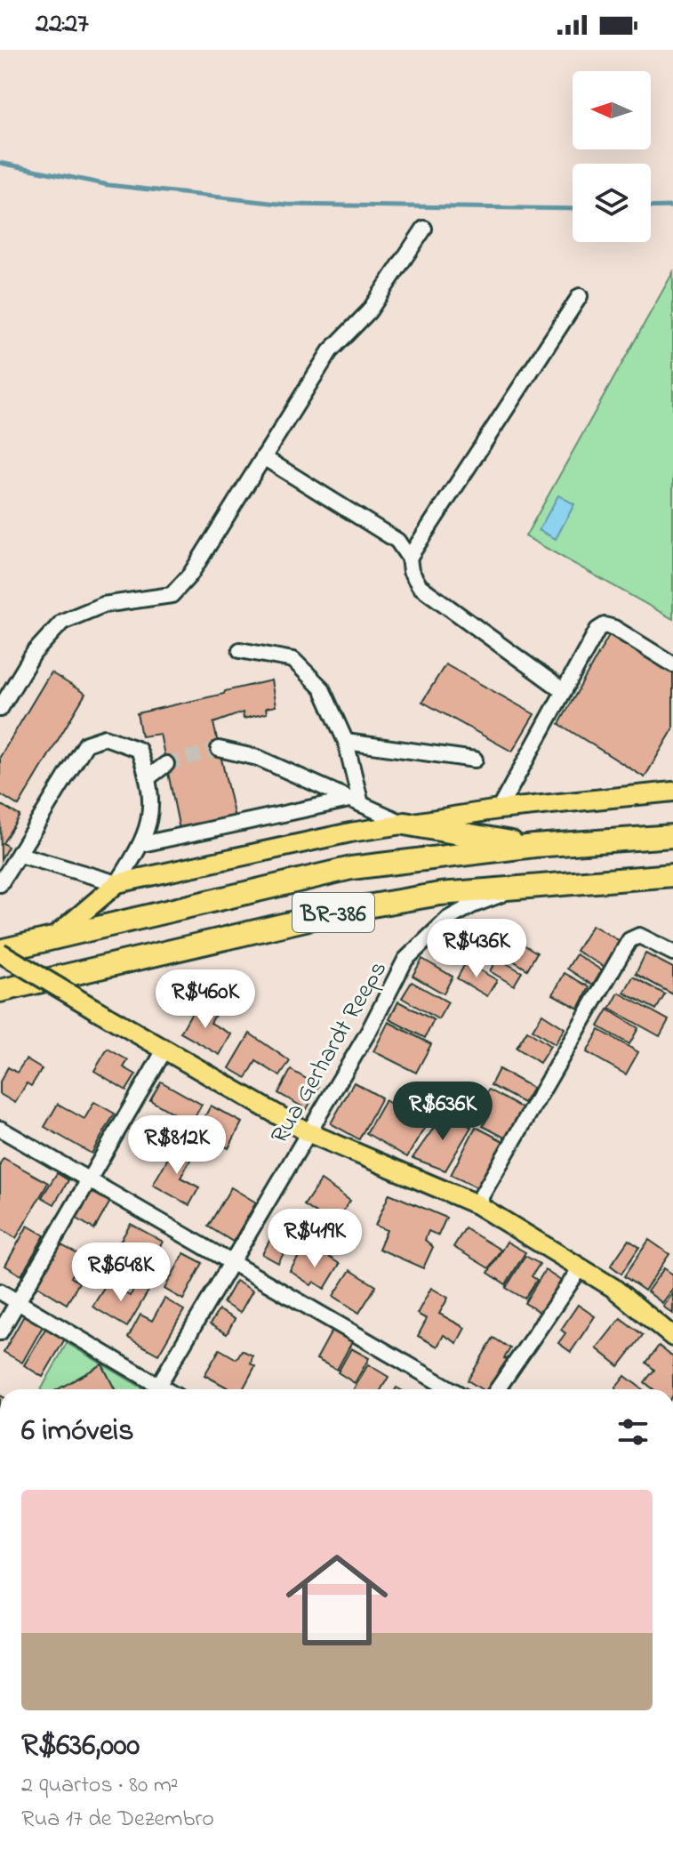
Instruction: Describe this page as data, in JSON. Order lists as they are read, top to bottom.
{
  "streets": {
    "highway": ["BR-386"],
    "street": ["Rua Gerhardt Reeps"]
  },
  "crossings": [
    ["BR-386", "Rua Gerhardt Reeps"]
  ],
  "north": "left",
  "page": {
    "status": "22:27",
    "price": [
      "R$436K",
      "R$460K",
      "R$636K",
      "R$812K",
      "R$419K",
      "R$648K"
    ],
    "heading": "6 imóveis",
    "list": [
      {
        "name": "R$636,000",
        "note": "2 quartos · 80 m² · Rua 17 de Dezembro"
      }
    ]
  }
}
